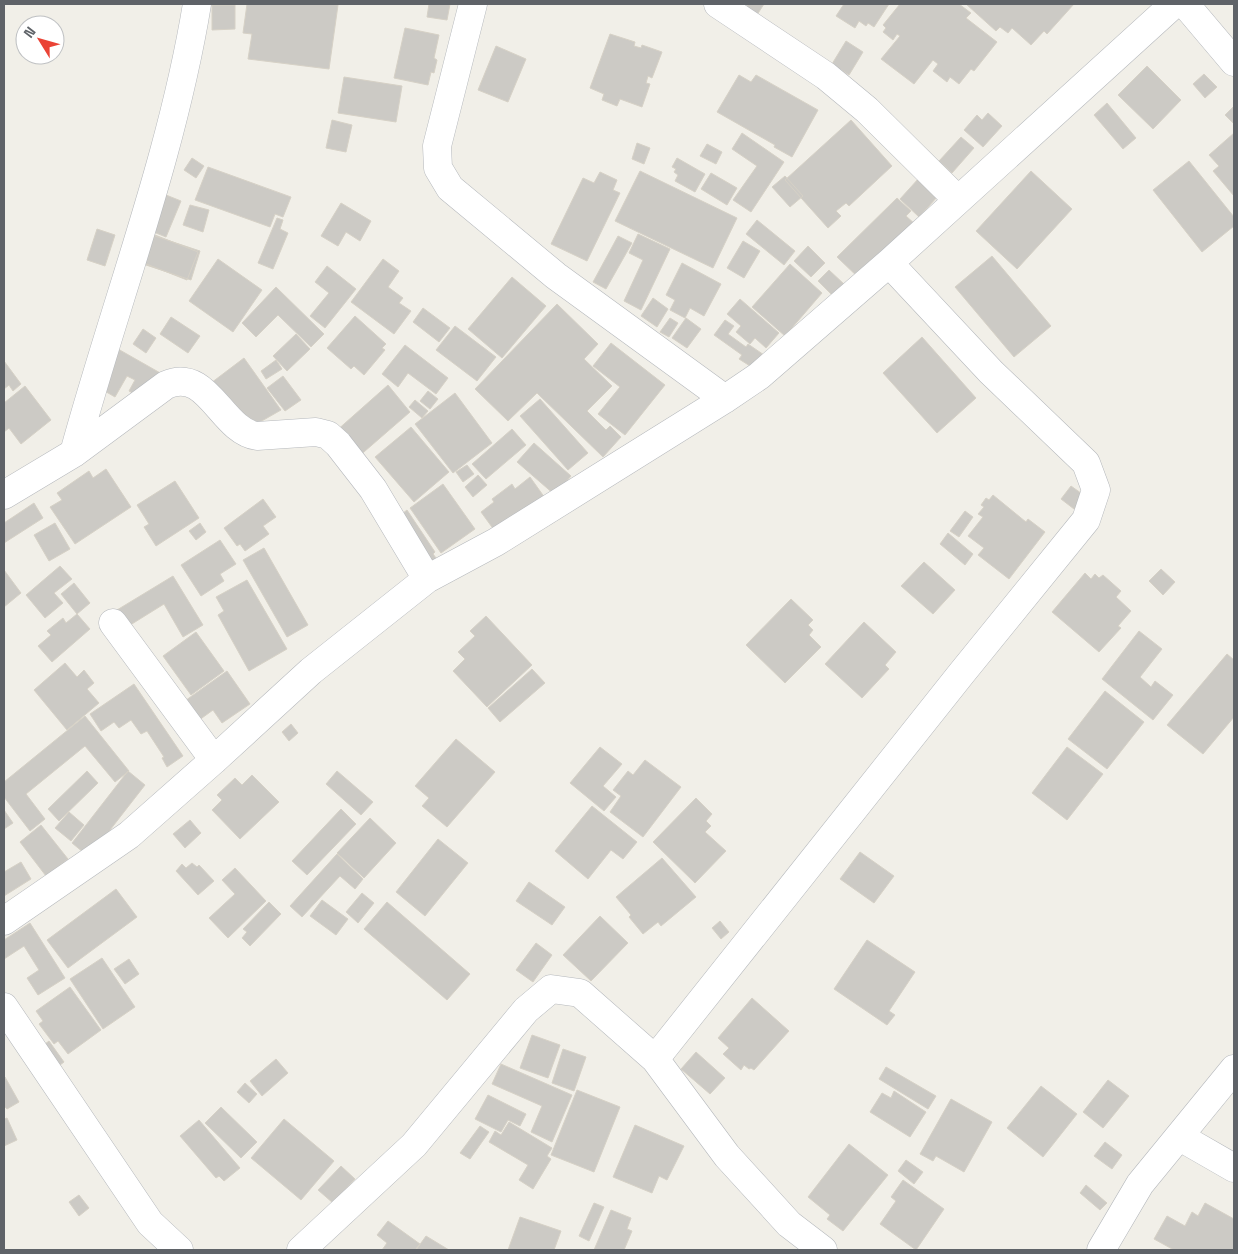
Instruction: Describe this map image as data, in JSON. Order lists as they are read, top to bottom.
{
  "north": "top left"
}
